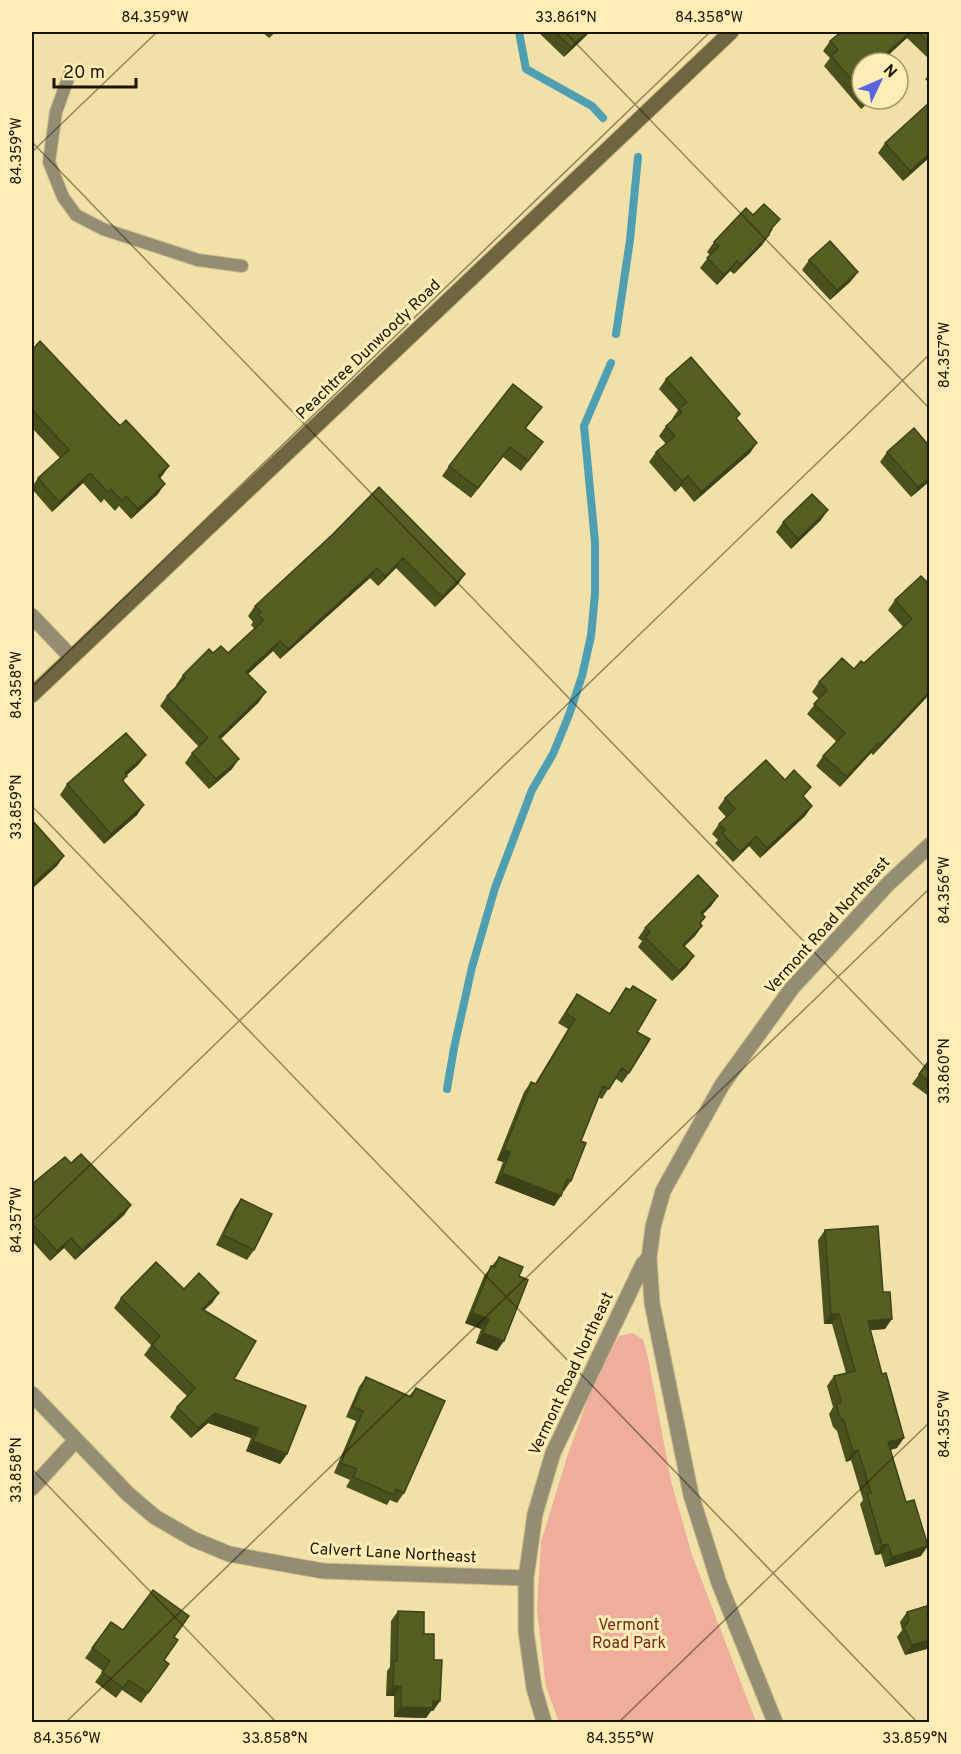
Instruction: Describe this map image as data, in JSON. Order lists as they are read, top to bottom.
{
  "streets": {
    "main road": ["Peachtree Dunwoody Road"],
    "street": ["Vermont Road Northeast", "Calvert Lane Northeast"]
  },
  "crossings": [
    ["Vermont Road Northeast", "Calvert Lane Northeast"]
  ],
  "parks": ["Vermont Road Park"],
  "scale_bar": "20 m",
  "north": "top right",
  "coordinates": [
    "84.359°W",
    "33.861°N",
    "84.358°W",
    "84.357°W",
    "33.859°N",
    "84.356°W",
    "33.860°N",
    "84.355°W",
    "33.858°N"
  ]
}
